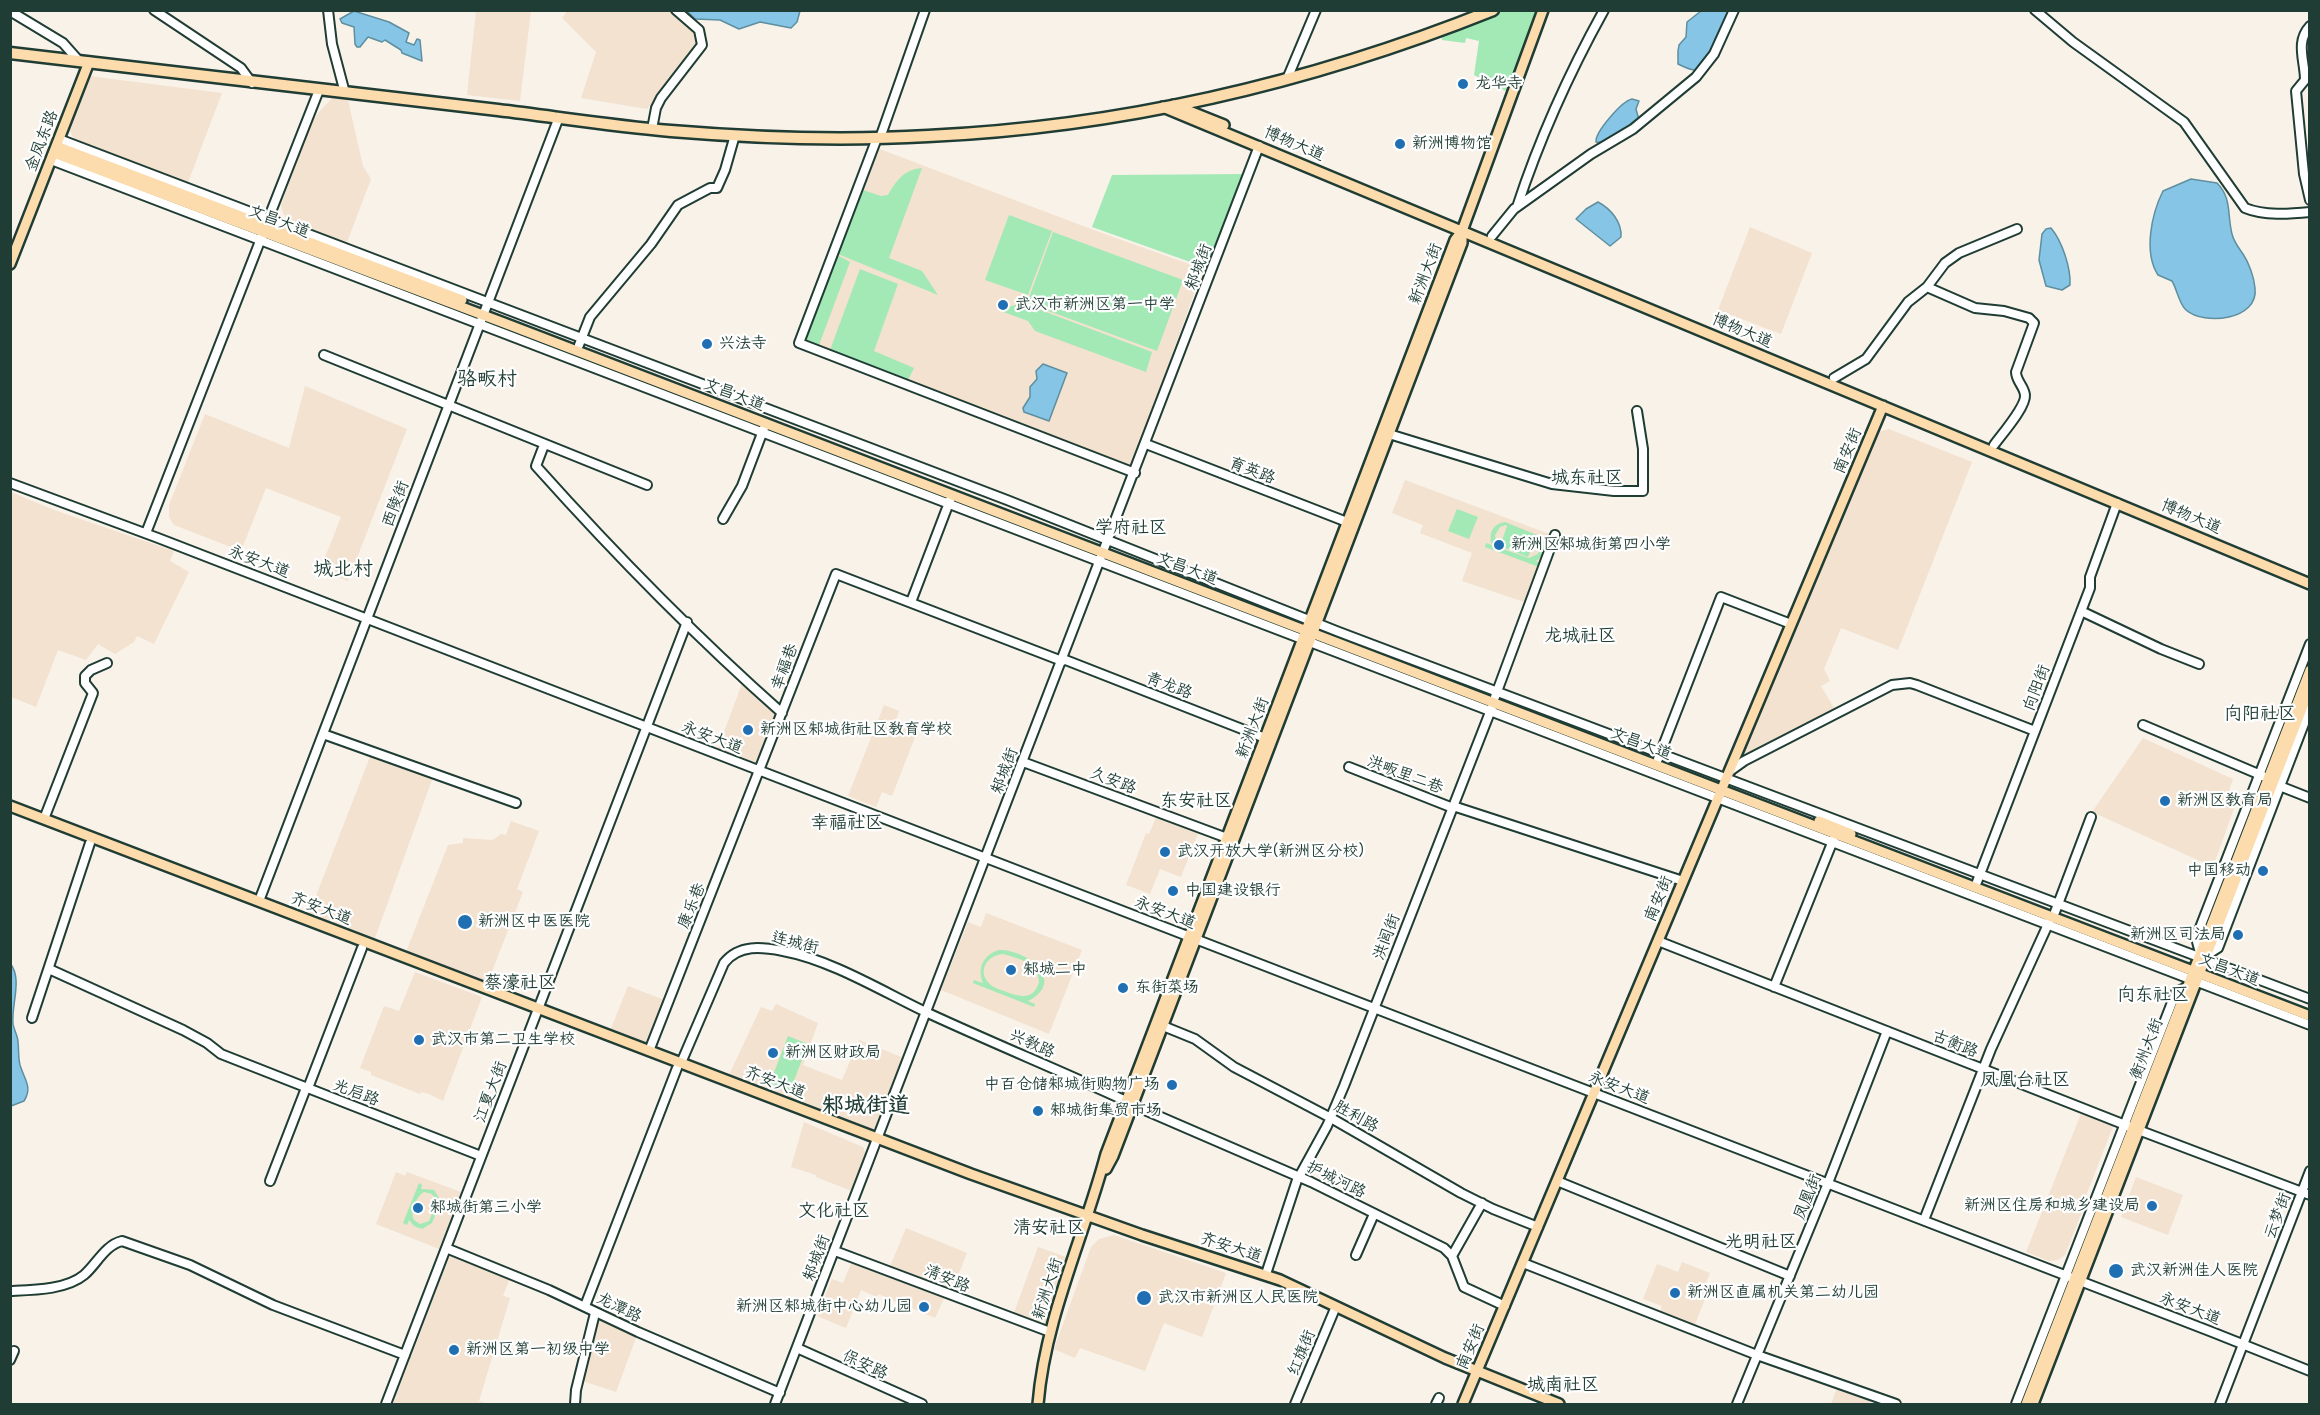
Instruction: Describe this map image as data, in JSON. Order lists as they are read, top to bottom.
{
  "streets": {
    "main road": [
      "金凤东路",
      "博物大道",
      "文昌大道",
      "新洲大街",
      "南安街",
      "齐安大道",
      "衡州大街"
    ],
    "street": [
      "邾城街",
      "育英路",
      "西陵街",
      "永安大道",
      "幸福巷",
      "青龙路",
      "向阳街",
      "洪畈里二巷",
      "久安路",
      "康乐巷",
      "洪闾街",
      "连城街",
      "兴教路",
      "古衡路",
      "江夏大街",
      "光启路",
      "胜利路",
      "护城河路",
      "凤凰街",
      "云梦街",
      "清安路",
      "龙潭路",
      "红旗街",
      "保安路"
    ]
  },
  "crossings": [
    ["金凤东路", "文昌大道"],
    ["博物大道", "邾城街"],
    ["博物大道", "新洲大街"],
    ["博物大道", "南安街"],
    ["博物大道", "向阳街"],
    ["文昌大道", "邾城街"],
    ["文昌大道", "新洲大街"],
    ["文昌大道", "南安街"],
    ["文昌大道", "西陵街"],
    ["文昌大道", "向阳街"],
    ["文昌大道", "洪闾街"],
    ["文昌大道", "衡州大街"],
    ["邾城街", "育英路"],
    ["邾城街", "永安大道"],
    ["邾城街", "青龙路"],
    ["邾城街", "久安路"],
    ["邾城街", "齐安大道"],
    ["邾城街", "连城街"],
    ["邾城街", "兴教路"],
    ["邾城街", "清安路"],
    ["邾城街", "龙潭路"],
    ["邾城街", "保安路"],
    ["新洲大街", "育英路"],
    ["新洲大街", "永安大道"],
    ["新洲大街", "青龙路"],
    ["新洲大街", "久安路"],
    ["新洲大街", "齐安大道"],
    ["新洲大街", "兴教路"],
    ["新洲大街", "胜利路"],
    ["新洲大街", "护城河路"],
    ["新洲大街", "清安路"],
    ["南安街", "永安大道"],
    ["南安街", "洪畈里二巷"],
    ["南安街", "齐安大道"],
    ["南安街", "古衡路"],
    ["南安街", "胜利路"],
    ["西陵街", "永安大道"],
    ["西陵街", "齐安大道"],
    ["永安大道", "幸福巷"],
    ["永安大道", "康乐巷"],
    ["永安大道", "洪闾街"],
    ["永安大道", "衡州大街"],
    ["永安大道", "江夏大街"],
    ["永安大道", "凤凰街"],
    ["永安大道", "云梦街"],
    ["幸福巷", "青龙路"],
    ["幸福巷", "康乐巷"],
    ["洪畈里二巷", "洪闾街"],
    ["康乐巷", "齐安大道"],
    ["齐安大道", "洪闾街"],
    ["齐安大道", "连城街"],
    ["齐安大道", "江夏大街"],
    ["齐安大道", "红旗街"],
    ["洪闾街", "胜利路"],
    ["洪闾街", "护城河路"],
    ["连城街", "兴教路"],
    ["连城街", "龙潭路"],
    ["兴教路", "护城河路"],
    ["古衡路", "衡州大街"],
    ["古衡路", "凤凰街"],
    ["古衡路", "云梦街"],
    ["江夏大街", "光启路"],
    ["江夏大街", "龙潭路"]
  ],
  "districts": [
    "骆畈村",
    "城东社区",
    "学府社区",
    "城北村",
    "龙城社区",
    "向阳社区",
    "东安社区",
    "幸福社区",
    "蔡濠社区",
    "向东社区",
    "凤凰台社区",
    "邾城街道",
    "文化社区",
    "清安社区",
    "光明社区",
    "城南社区"
  ],
  "places": [
    "龙华寺",
    "新洲博物馆",
    "武汉市新洲区第一中学",
    "兴法寺",
    "新洲区邾城街第四小学",
    "新洲区邾城街社区教育学校",
    "新洲区教育局",
    "武汉开放大学(新洲区分校)",
    "中国移动",
    "中国建设银行",
    "新洲区中医医院",
    "新洲区司法局",
    "邾城二中",
    "东街菜场",
    "武汉市第二卫生学校",
    "新洲区财政局",
    "中百仓储邾城街购物广场",
    "邾城街集贸市场",
    "新洲区住房和城乡建设局",
    "邾城街第三小学",
    "武汉新洲佳人医院",
    "新洲区直属机关第二幼儿园",
    "武汉市新洲区人民医院",
    "新洲区邾城街中心幼儿园",
    "新洲区第一初级中学"
  ]
}
